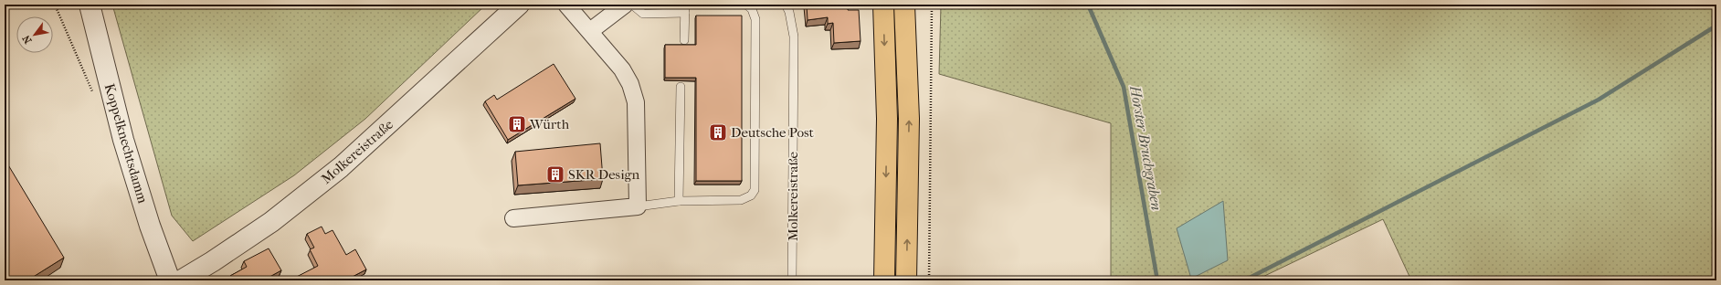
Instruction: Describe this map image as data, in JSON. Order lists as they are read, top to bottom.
{
  "streets": {
    "street": ["Koppelknechtsdamm", "Molkereistraße"]
  },
  "water": ["Horster Bruchgraben"],
  "places": {
    "building": ["Würth", "Deutsche Post", "SKR Design"]
  },
  "north": "bottom left"
}
